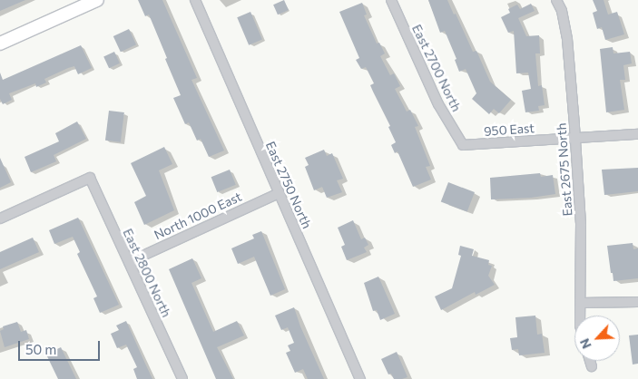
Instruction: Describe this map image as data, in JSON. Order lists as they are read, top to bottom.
{
  "streets": {
    "street": [
      "East 2700 North",
      "950 East",
      "East 2675 North",
      "East 2750 North",
      "North 1000 East",
      "East 2800 North"
    ]
  },
  "crossings": [
    ["East 2700 North", "950 East"],
    ["950 East", "East 2675 North"],
    ["East 2750 North", "North 1000 East"],
    ["North 1000 East", "East 2800 North"]
  ],
  "scale_bar": "50 m",
  "north": "bottom left"
}
